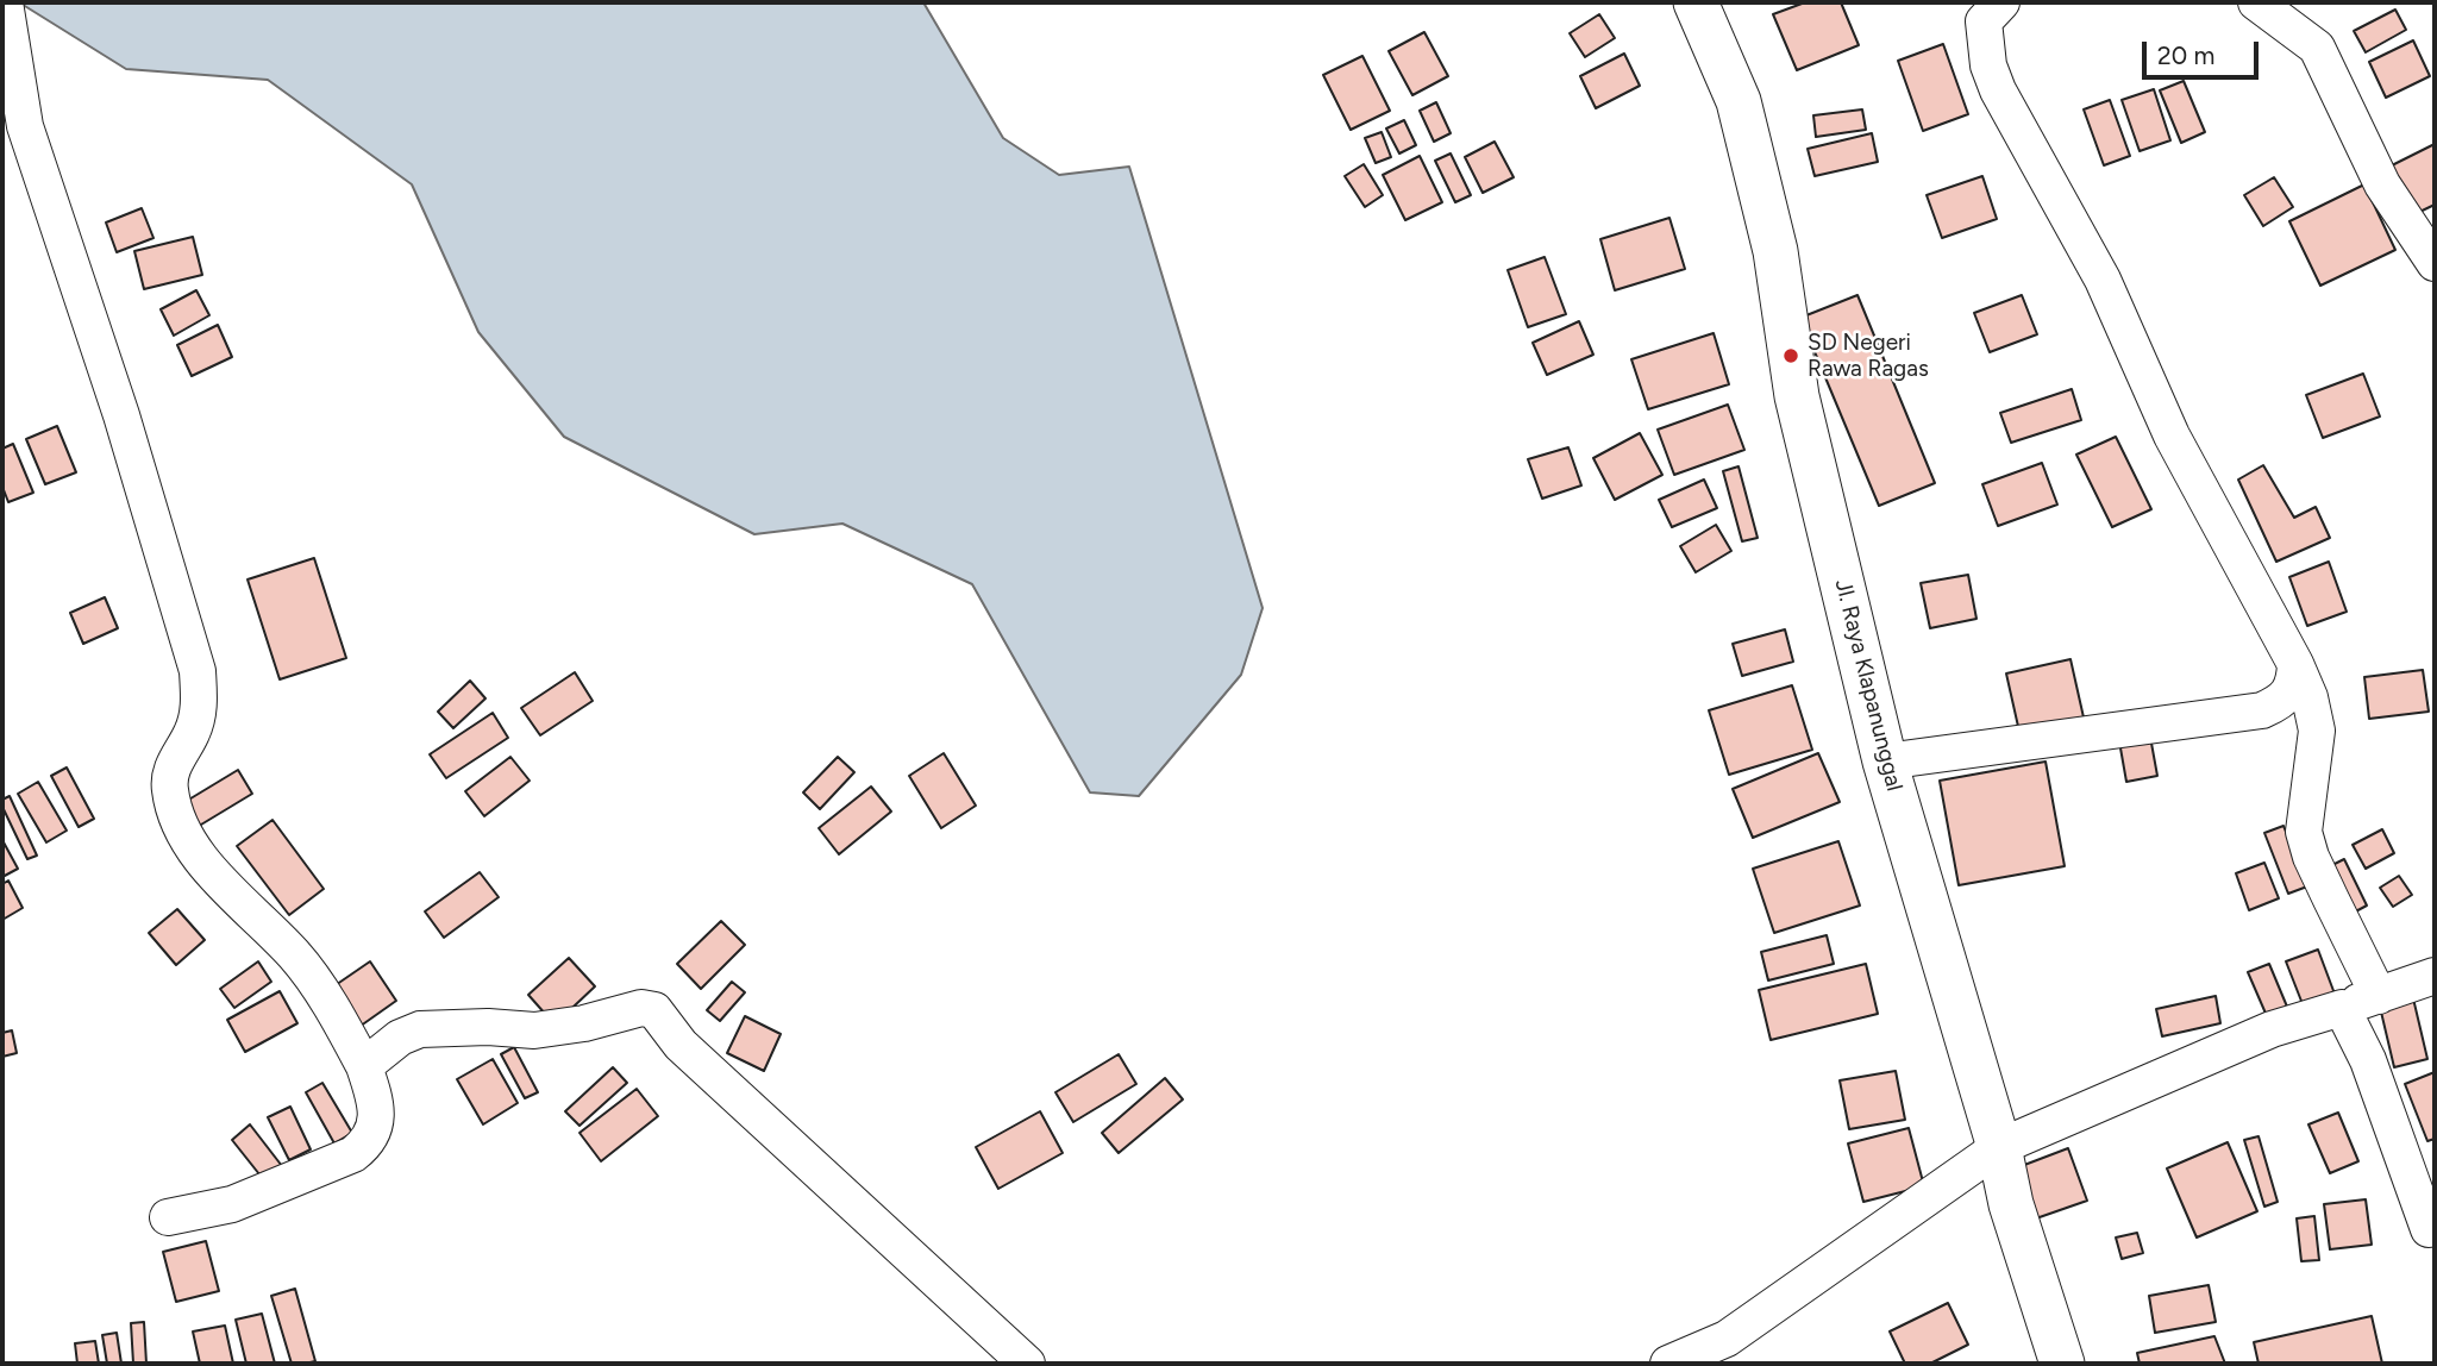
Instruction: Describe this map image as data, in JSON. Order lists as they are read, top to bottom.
{
  "streets": {
    "street": ["Jl. Raya Klapanunggal"]
  },
  "places": ["SD Negeri Rawa Ragas"],
  "scale_bar": "20 m"
}
